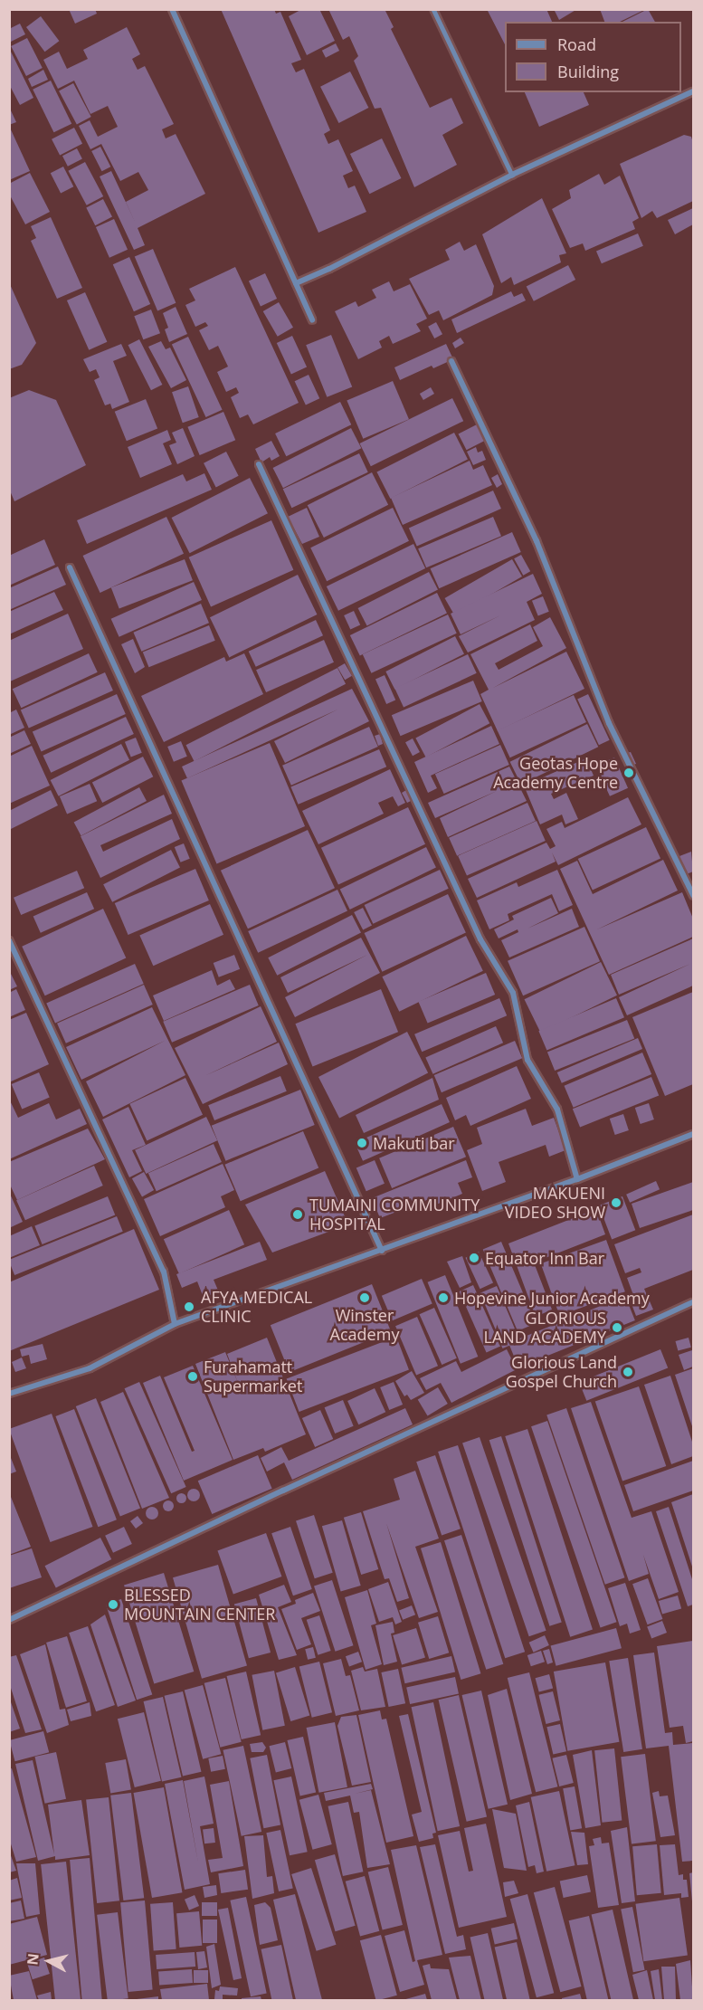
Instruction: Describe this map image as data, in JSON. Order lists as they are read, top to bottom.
{
  "places": [
    "Geotas Hope Academy Centre",
    "Makuti bar",
    "MAKUENI VIDEO SHOW",
    "TUMAINI COMMUNITY HOSPITAL",
    "Equator Inn Bar",
    "Winster Academy",
    "Hopevine Junior Academy",
    "AFYA MEDICAL CLINIC",
    "GLORIOUS LAND ACADEMY",
    "Glorious Land Gospel Church",
    "Furahamatt Supermarket",
    "BLESSED MOUNTAIN CENTER"
  ],
  "legend": ["Road", "Building"],
  "north": "left"
}
